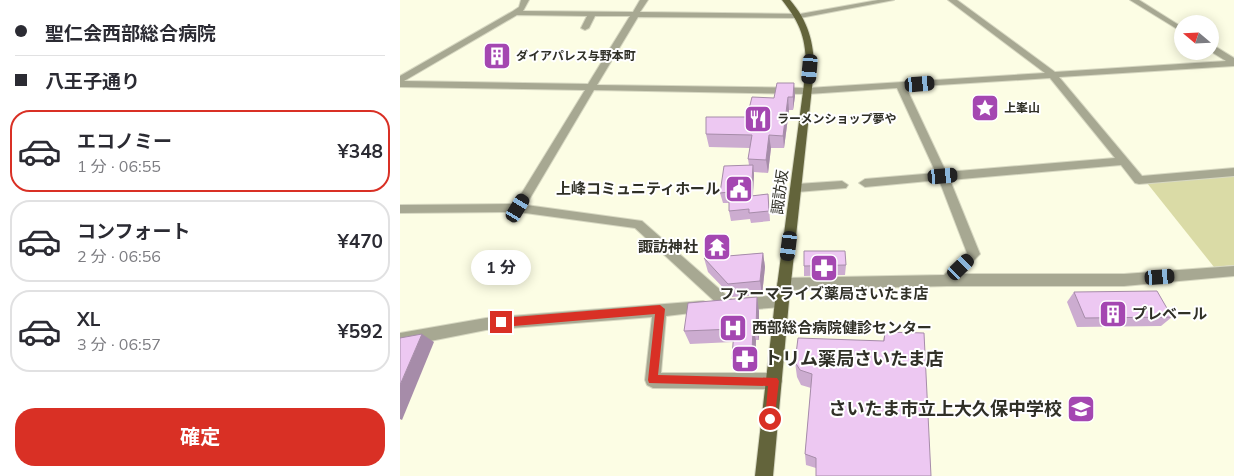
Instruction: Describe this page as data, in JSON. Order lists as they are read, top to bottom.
{
  "streets": {
    "main road": ["諏訪坂"]
  },
  "places": {
    "building": ["ダイアパレス与野本町", "プレベール"],
    "place": ["上峯山"],
    "restaurant": ["ラーメンショップ夢や"],
    "public building": ["上峰コミュニティホール"],
    "temple": ["諏訪神社"],
    "pharmacy": ["ファーマライズ薬局さいたま店", "トリム薬局さいたま店"],
    "hospital": ["西部総合病院健診センター"],
    "school or university": ["さいたま市立上大久保中学校"]
  },
  "north": "left",
  "page": {
    "banner": ["聖仁会西部総合病院", "八王子通り"],
    "list": [
      {
        "name": "エコノミー",
        "note": "1 分 · 06:55",
        "value": "¥348"
      },
      {
        "name": "コンフォート",
        "note": "2 分 · 06:56",
        "value": "¥470"
      },
      {
        "name": "XL",
        "note": "3 分 · 06:57",
        "value": "¥592"
      }
    ],
    "bubble": "1 分",
    "buttons": "確定"
  }
}
